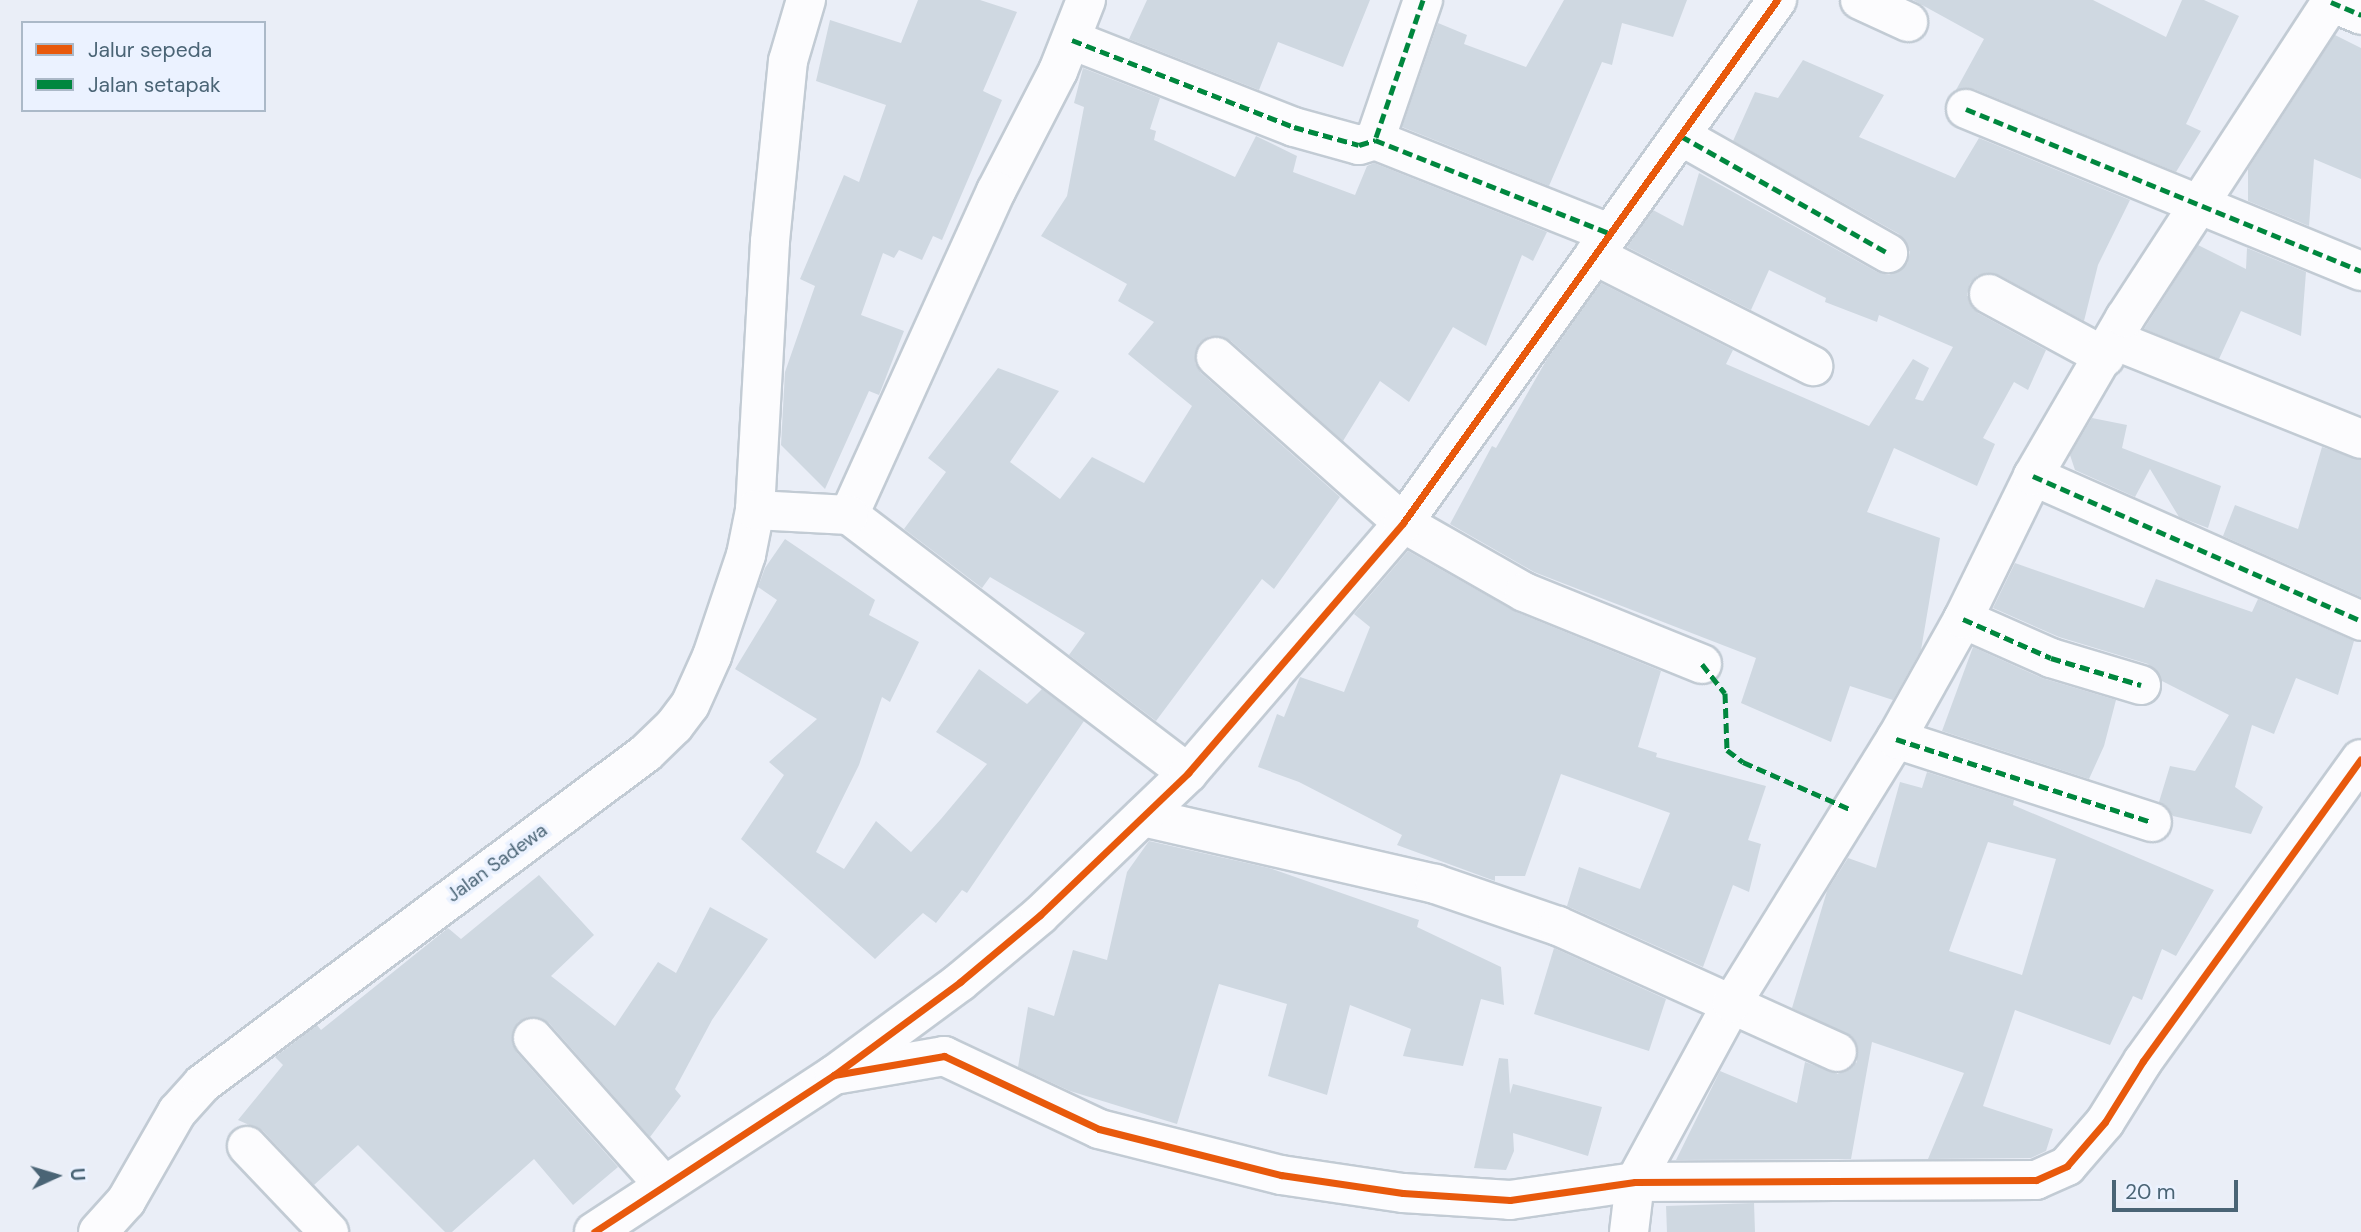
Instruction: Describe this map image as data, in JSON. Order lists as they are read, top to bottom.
{
  "streets": {
    "street": ["Jalan Sadewa"]
  },
  "legend": ["Jalur sepeda", "Jalan setapak"],
  "scale_bar": "20 m",
  "north": "right"
}
